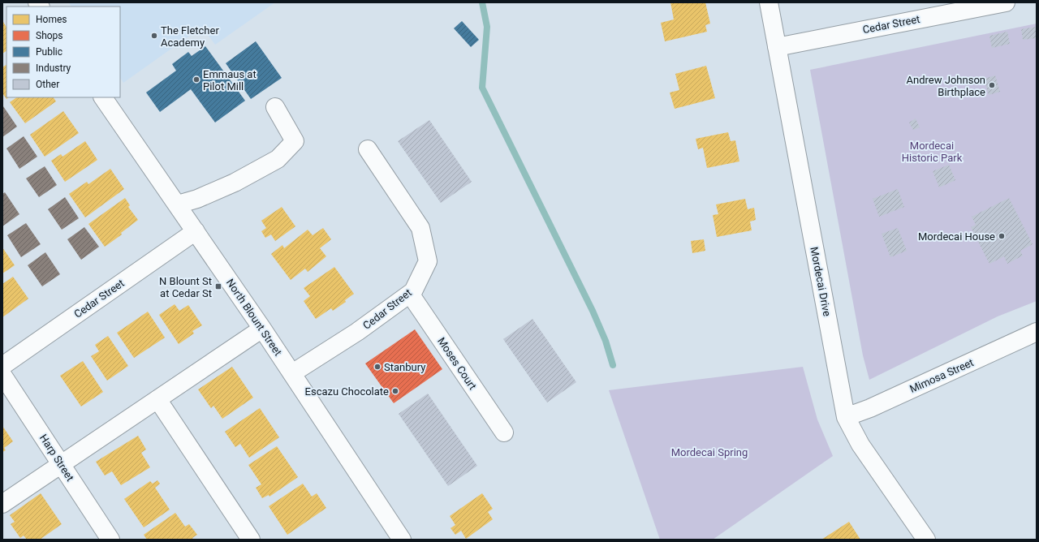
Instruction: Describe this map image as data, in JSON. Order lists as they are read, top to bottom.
{
  "streets": {
    "street": [
      "Cedar Street",
      "Mordecai Drive",
      "North Blount Street",
      "Moses Court",
      "Mimosa Street",
      "Harp Street"
    ]
  },
  "crossings": [
    ["Cedar Street", "Mordecai Drive"],
    ["Cedar Street", "North Blount Street"],
    ["Cedar Street", "Moses Court"],
    ["Mordecai Drive", "Mimosa Street"]
  ],
  "parks": ["Mordecai Historic Park", "Mordecai Spring"],
  "places": {
    "other": [
      "The Fletcher Academy",
      "Emmaus at Pilot Mill",
      "Andrew Johnson Birthplace",
      "Mordecai House",
      "Stanbury",
      "Escazu Chocolate"
    ],
    "transit": ["N Blount St at Cedar St"]
  },
  "legend": [
    "Homes",
    "Shops",
    "Public",
    "Industry",
    "Other"
  ]
}
